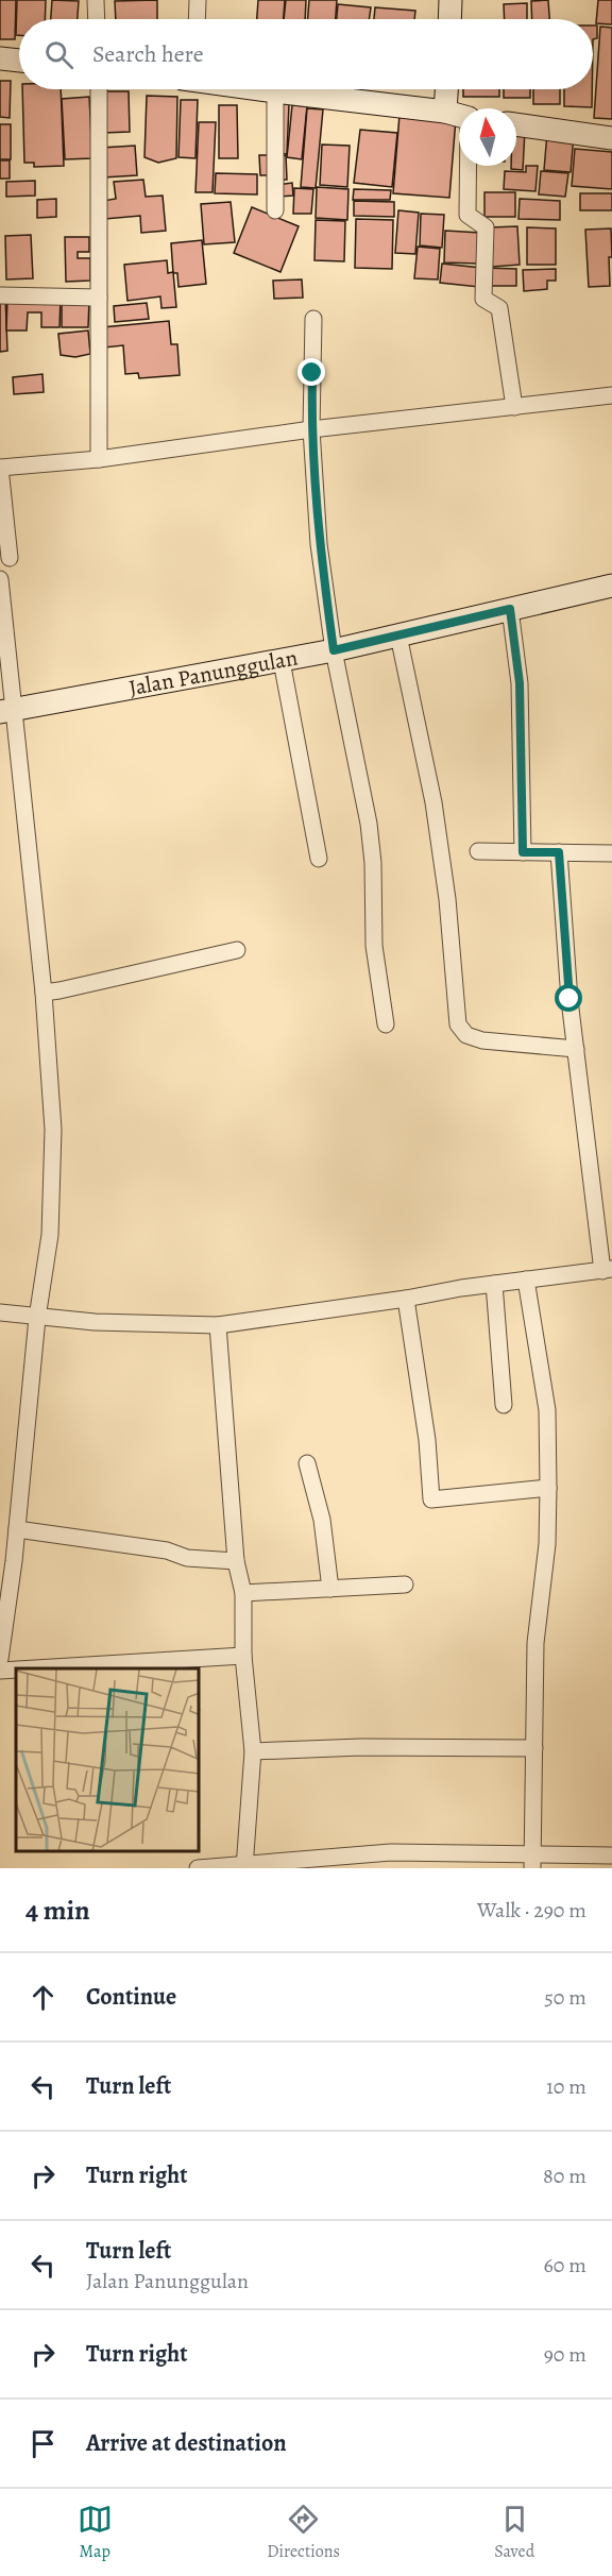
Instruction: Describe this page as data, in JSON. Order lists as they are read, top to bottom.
{
  "streets": {
    "main road": ["Jalan Panunggulan"]
  },
  "north": "top",
  "page": {
    "search": "Search here",
    "heading": ["4 min", "Walk · 290 m"],
    "list": [
      ["Continue", "50 m"],
      ["Turn left", "10 m"],
      ["Turn right", "80 m"],
      ["Turn left", "Jalan Panunggulan", "60 m"],
      ["Turn right", "90 m"],
      "Arrive at destination"
    ],
    "nav": ["Map", "Directions", "Saved"]
  }
}
